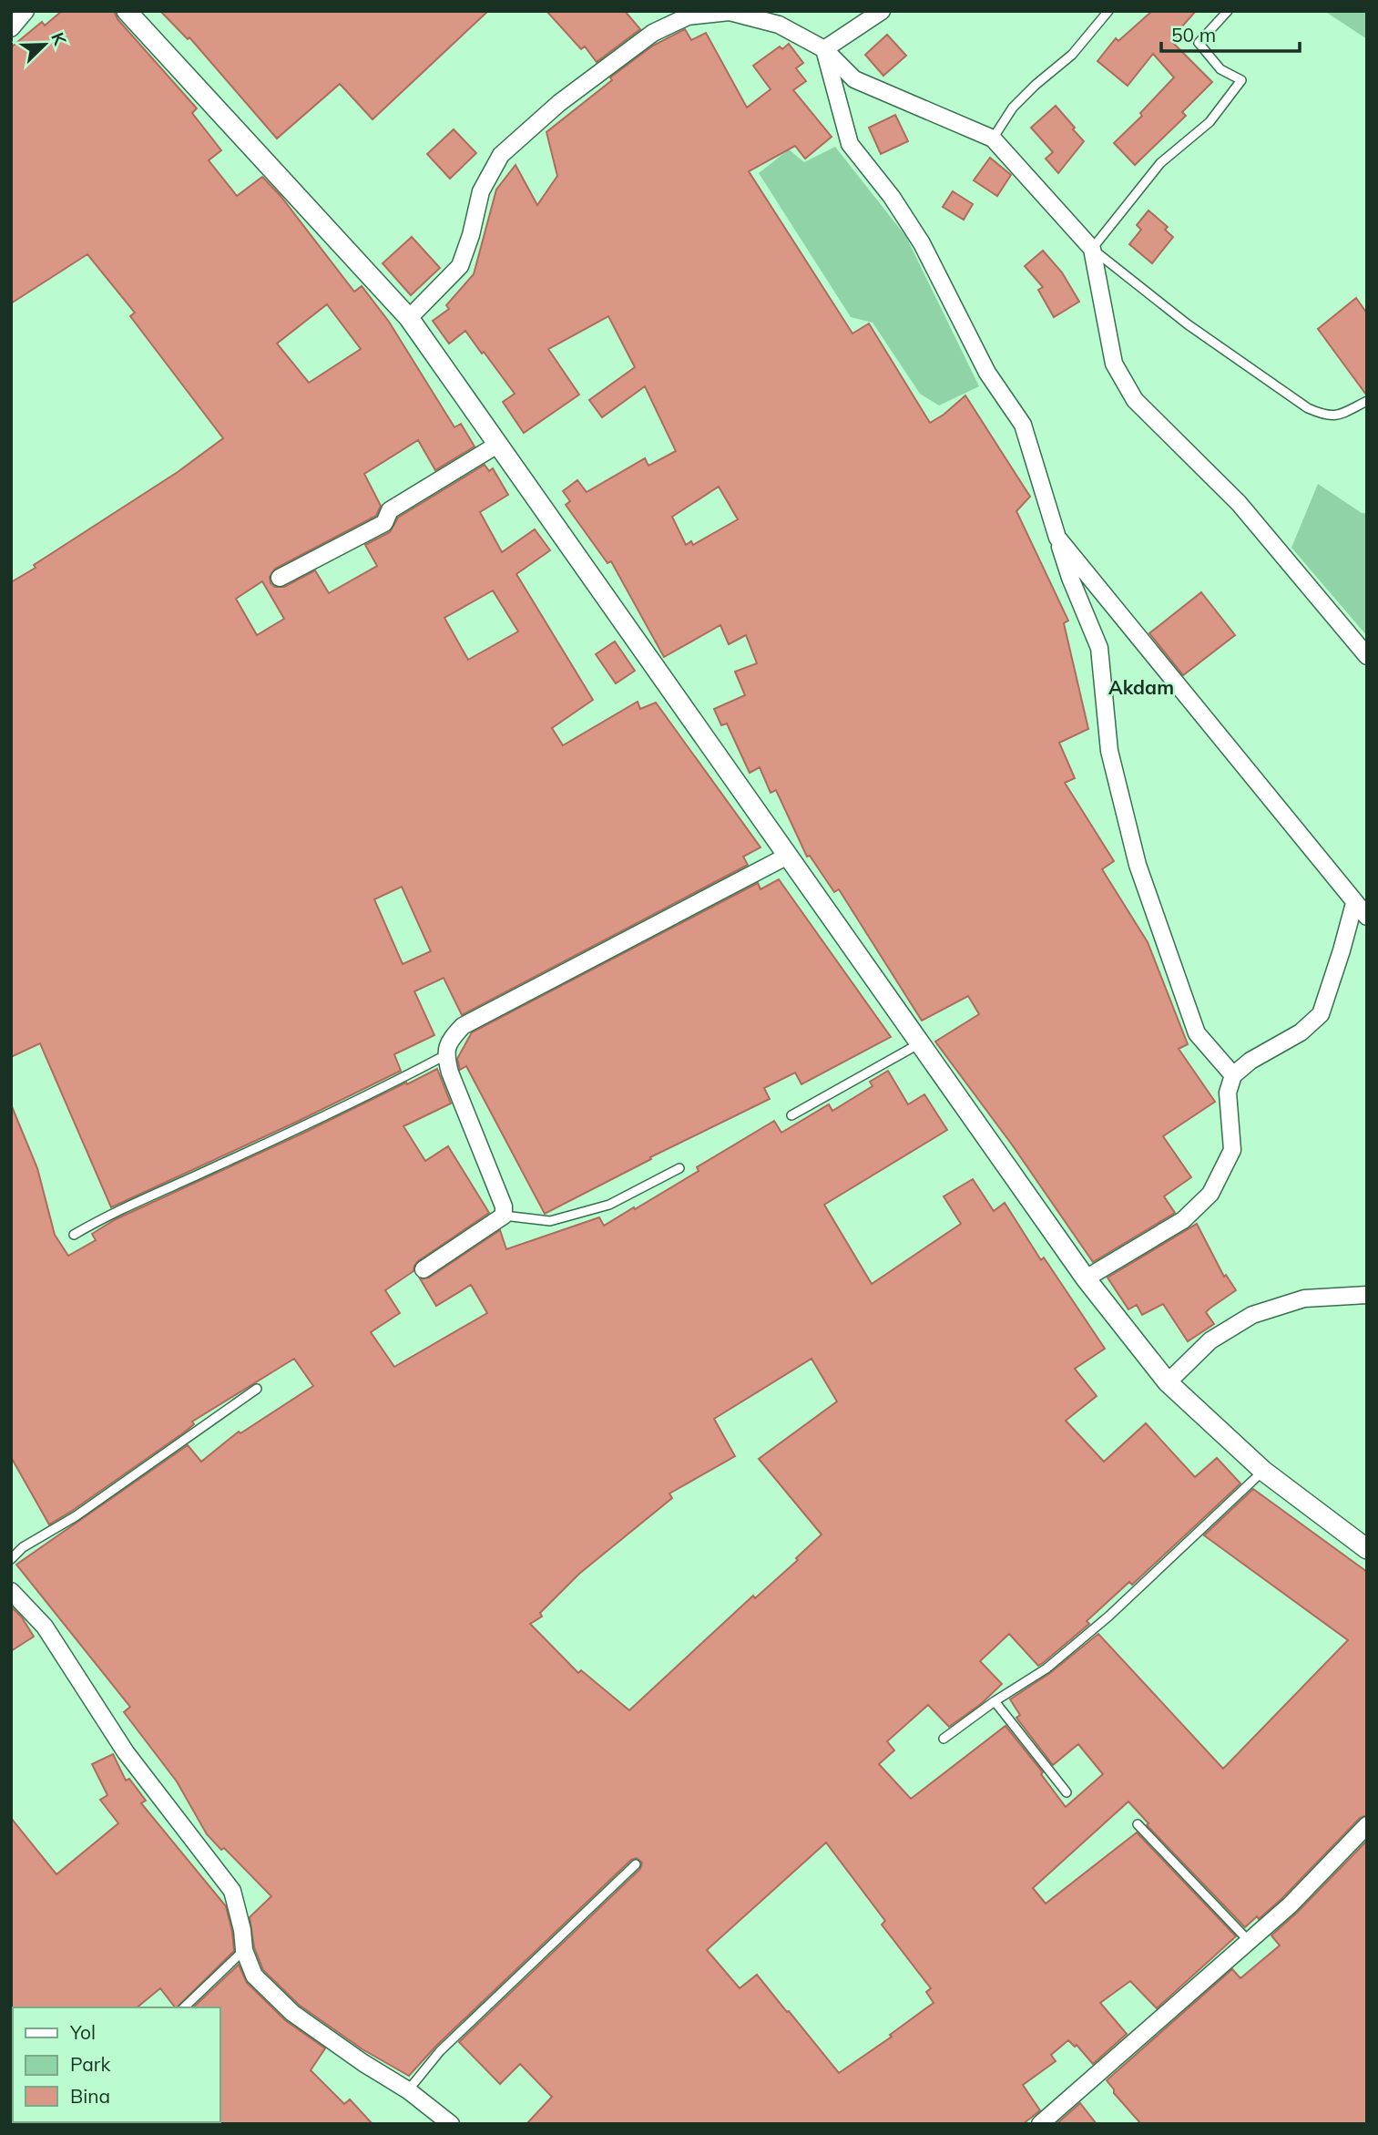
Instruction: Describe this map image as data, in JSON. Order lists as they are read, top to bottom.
{
  "districts": ["Akdam"],
  "legend": ["Yol", "Park", "Bina"],
  "scale_bar": "50 m",
  "north": "top right"
}
